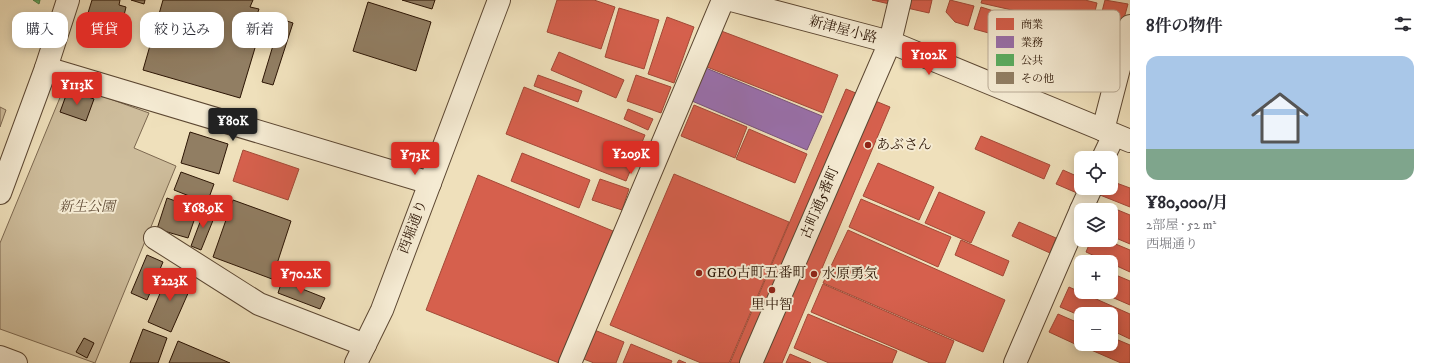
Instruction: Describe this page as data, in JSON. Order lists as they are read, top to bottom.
{
  "streets": {
    "street": ["新津屋小路", "古町通5番町", "西堀通り"]
  },
  "crossings": [
    ["新津屋小路", "古町通5番町"]
  ],
  "parks": ["新生公園"],
  "places": [
    "あぶさん",
    "GEO古町五番町",
    "水原勇気",
    "里中智"
  ],
  "legend": [
    "商業",
    "業務",
    "公共",
    "その他"
  ],
  "page": {
    "heading": "8件の物件",
    "chip": [
      "購入",
      "賃貸",
      "絞り込み",
      "新着"
    ],
    "price": [
      "¥102K",
      "¥113K",
      "¥80K",
      "¥209K",
      "¥73K",
      "¥68.9K",
      "¥70.2K",
      "¥223K"
    ],
    "list": [
      {
        "name": "¥80,000/月",
        "note": "2部屋 · 52 m² · 西堀通り"
      }
    ],
    "map_buttons": ["+", "−"]
  }
}
